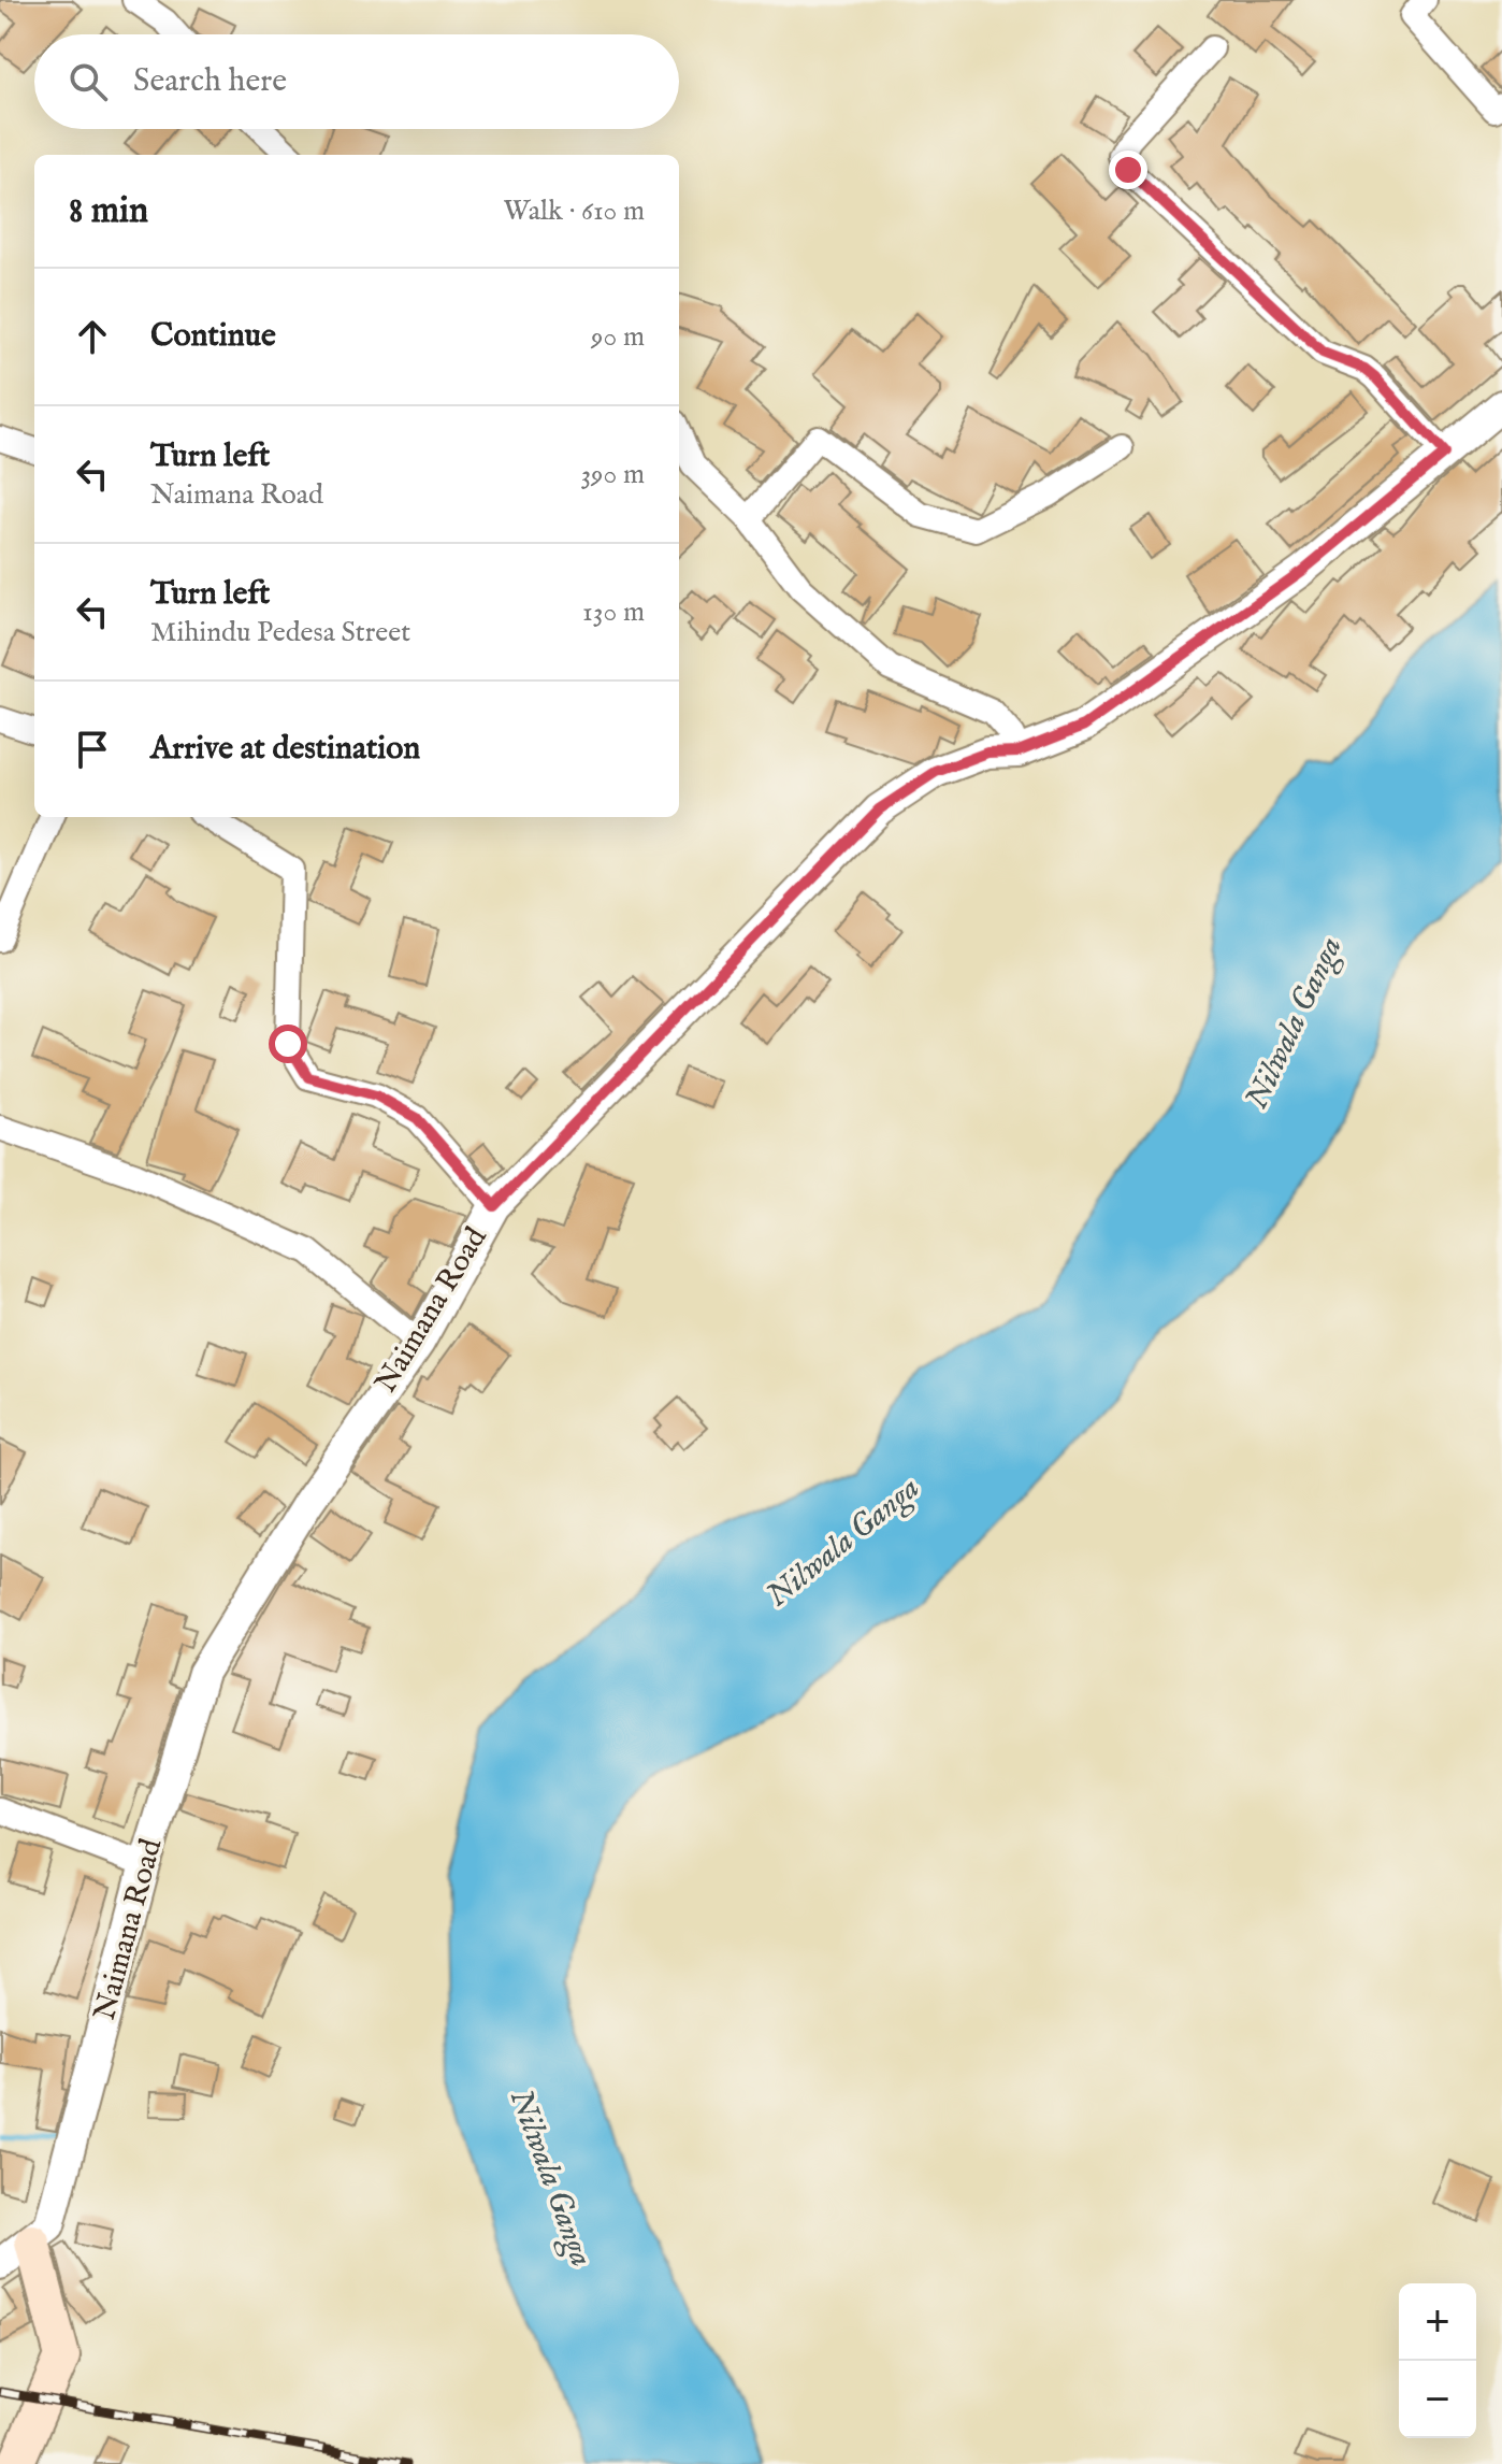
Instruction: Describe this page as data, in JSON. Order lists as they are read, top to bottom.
{
  "streets": {
    "street": ["Naimana Road"]
  },
  "water": ["Nilwala Ganga"],
  "page": {
    "search": "Search here",
    "heading": ["8 min", "Walk · 610 m"],
    "list": [
      ["Continue", "90 m"],
      ["Turn left", "Naimana Road", "390 m"],
      ["Turn left", "Mihindu Pedesa Street", "130 m"],
      "Arrive at destination"
    ],
    "map_buttons": ["+", "−"]
  }
}
